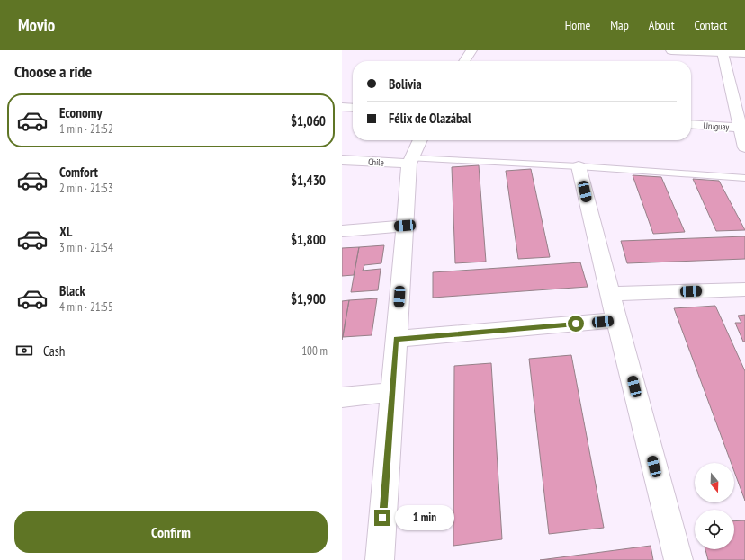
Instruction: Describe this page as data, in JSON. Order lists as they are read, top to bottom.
{
  "streets": {
    "street": ["Uruguay", "Chile"]
  },
  "north": "bottom",
  "page": {
    "header": "Movio",
    "nav": [
      "Home",
      "Map",
      "About",
      "Contact"
    ],
    "heading": "Choose a ride",
    "banner": ["Bolivia", "Félix de Olazábal"],
    "list": [
      {
        "name": "Economy",
        "note": "1 min · 21:52",
        "value": "$1,060"
      },
      {
        "name": "Comfort",
        "note": "2 min · 21:53",
        "value": "$1,430"
      },
      {
        "name": "XL",
        "note": "3 min · 21:54",
        "value": "$1,800"
      },
      {
        "name": "Black",
        "note": "4 min · 21:55",
        "value": "$1,900"
      }
    ],
    "pay": ["Cash", "100 m"],
    "buttons": "Confirm",
    "bubble": "1 min"
  }
}
